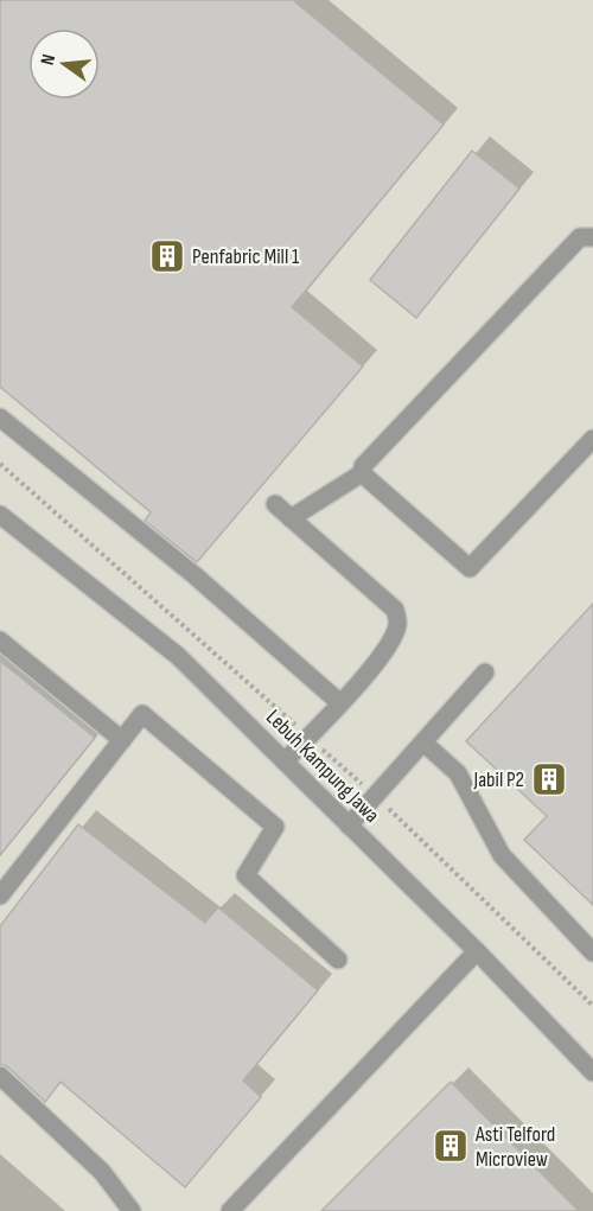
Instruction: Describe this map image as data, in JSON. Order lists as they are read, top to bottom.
{
  "streets": {
    "street": ["Lebuh Kampung Jawa"]
  },
  "places": {
    "building": ["Penfabric Mill 1", "Jabil P2", "Asti Telford Microview"]
  },
  "north": "left"
}
